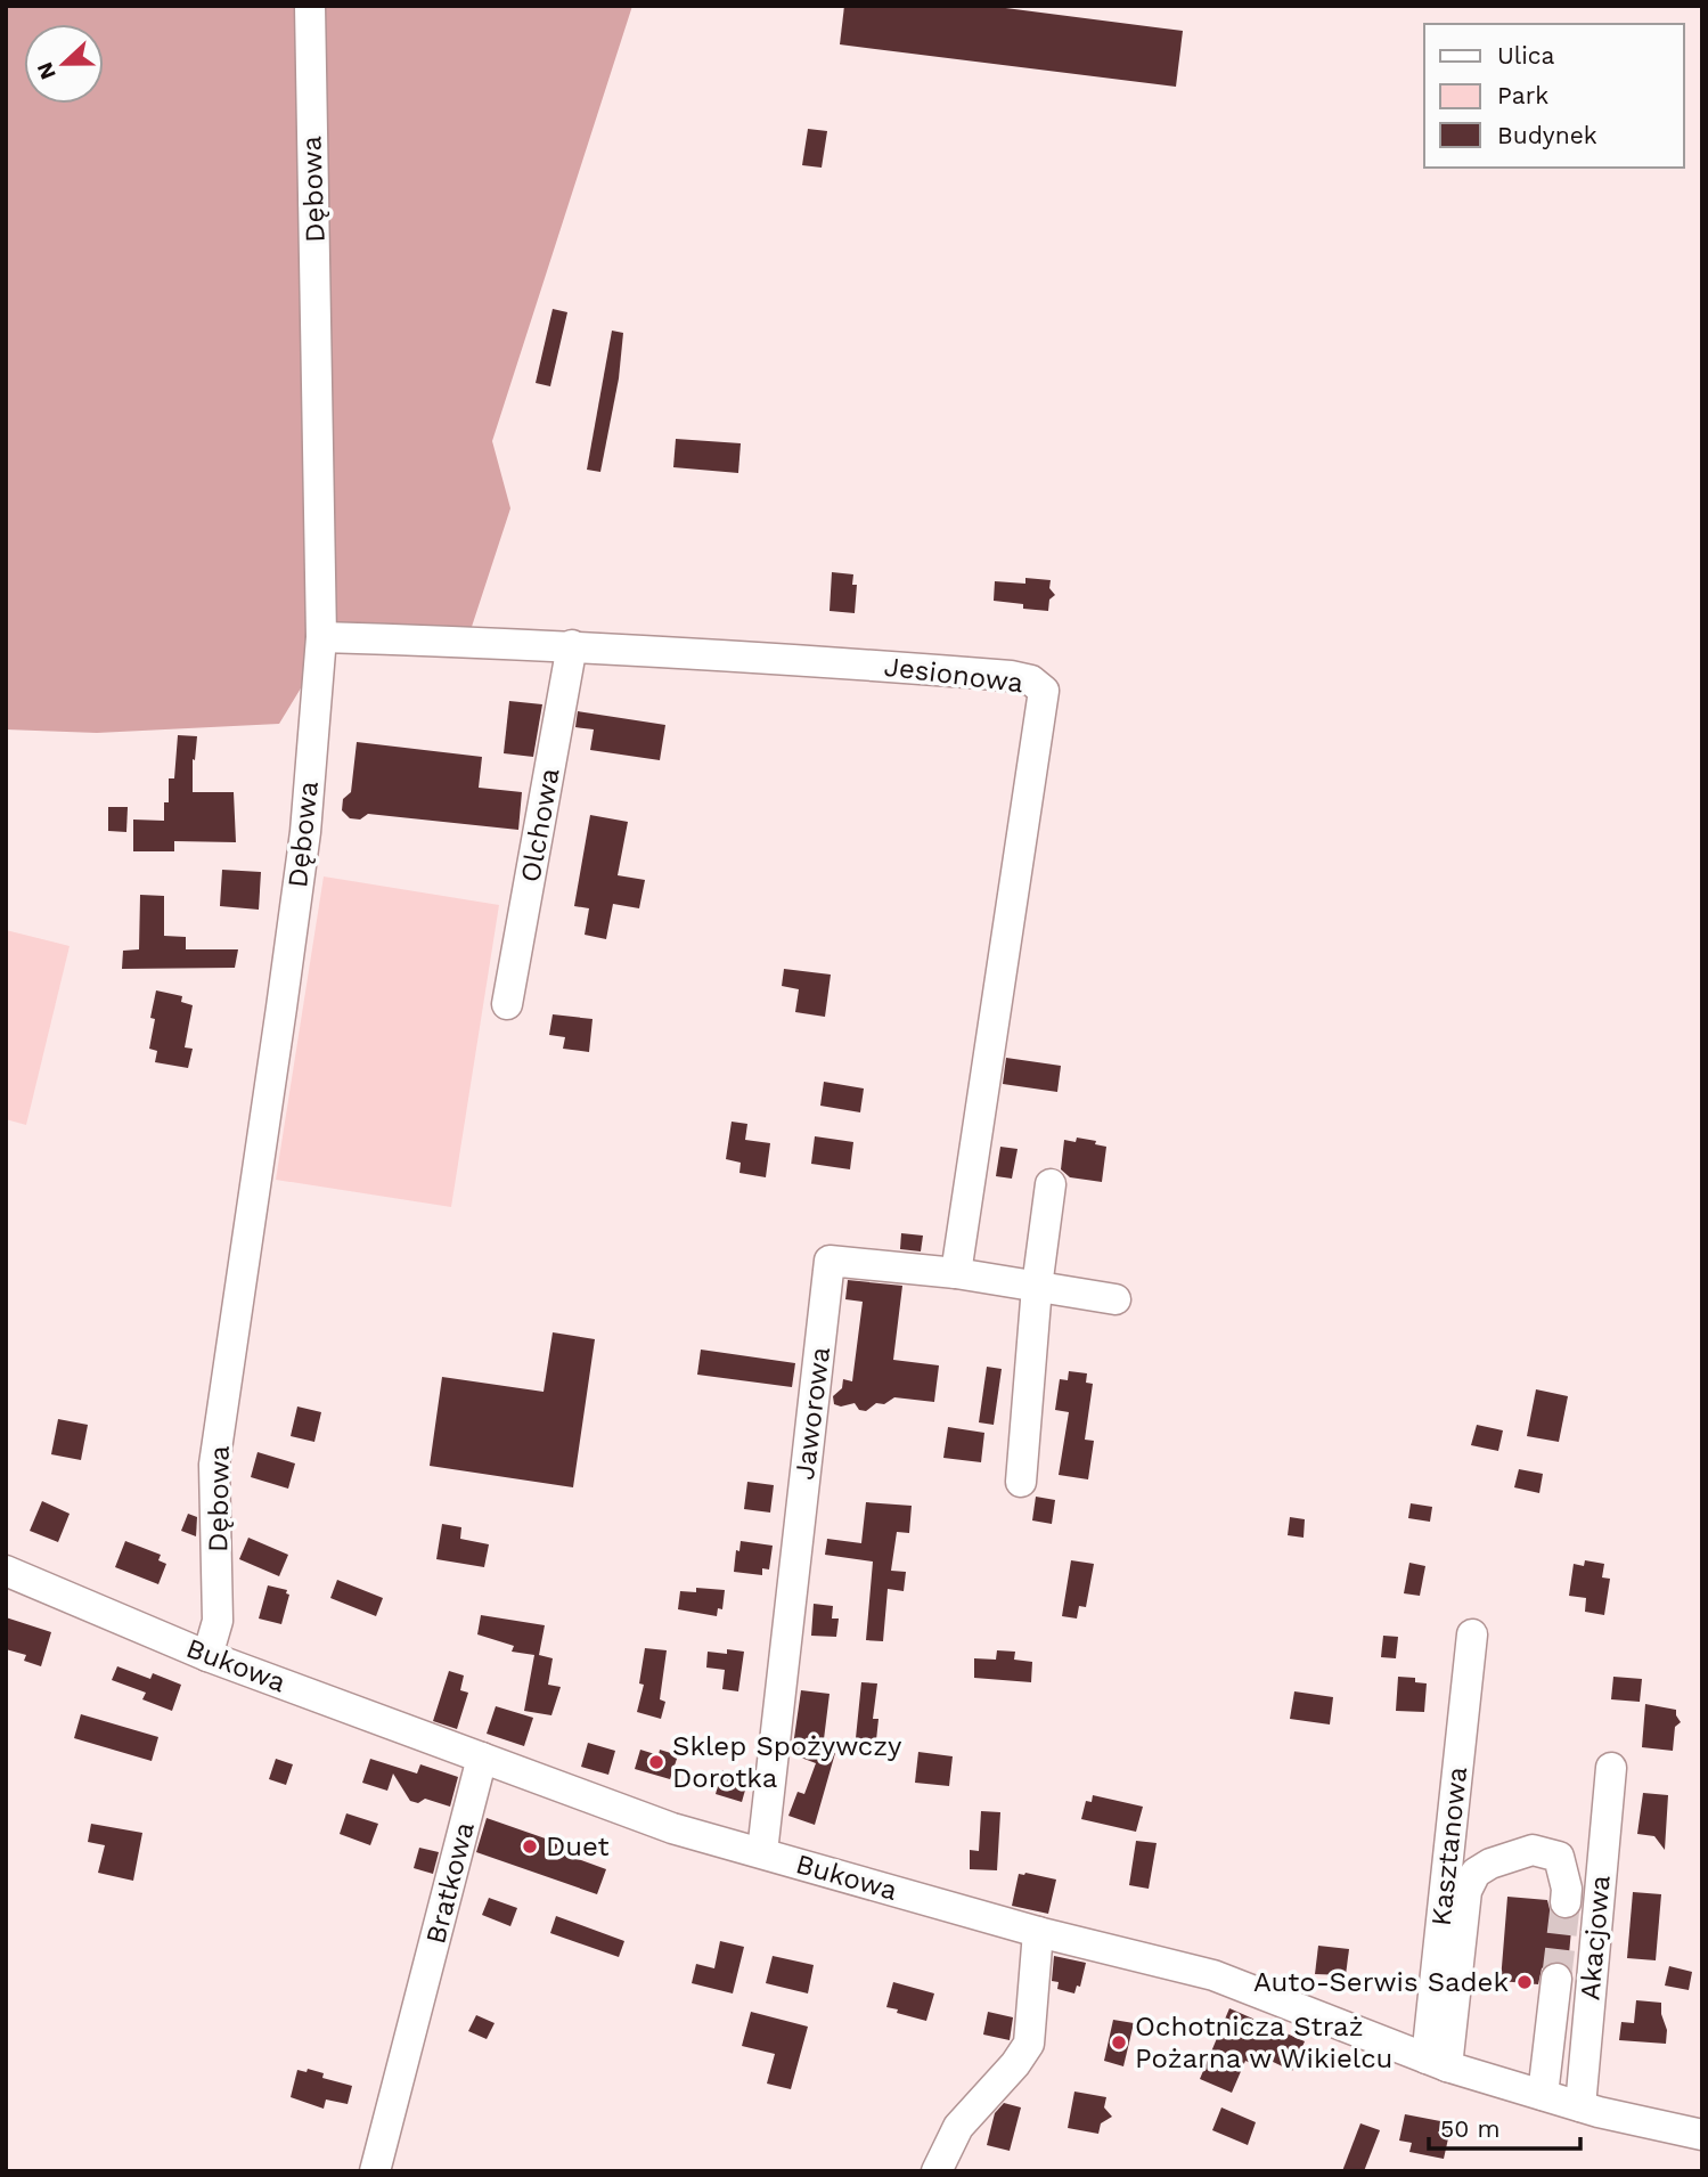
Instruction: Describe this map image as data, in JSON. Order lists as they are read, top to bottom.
{
  "streets": {
    "street": [
      "Dębowa",
      "Jesionowa",
      "Olchowa",
      "Jaworowa",
      "Bukowa",
      "Kasztanowa",
      "Bratkowa",
      "Akacjowa"
    ]
  },
  "crossings": [
    ["Dębowa", "Jesionowa"],
    ["Dębowa", "Bukowa"],
    ["Jesionowa", "Olchowa"],
    ["Jesionowa", "Jaworowa"],
    ["Jaworowa", "Bukowa"],
    ["Bukowa", "Kasztanowa"],
    ["Bukowa", "Bratkowa"],
    ["Bukowa", "Akacjowa"]
  ],
  "places": [
    "Sklep Spożywczy Dorotka",
    "Duet",
    "Auto-Serwis Sadek",
    "Ochotnicza Straż Pożarna w Wikielcu"
  ],
  "legend": ["Ulica", "Park", "Budynek"],
  "scale_bar": "50 m",
  "north": "left"
}
